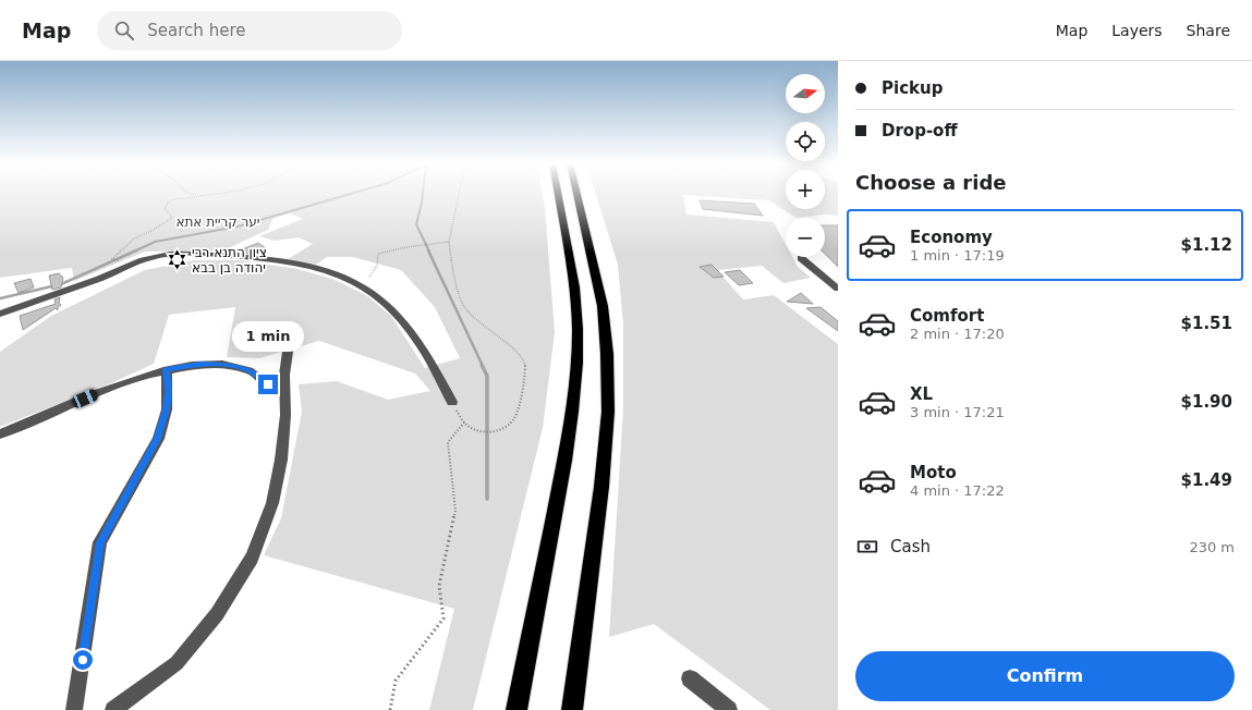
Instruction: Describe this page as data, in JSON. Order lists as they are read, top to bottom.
{
  "parks": ["יער קריית אתא"],
  "places": {
    "synagogue": ["ציון התנא רבי יהודה בן בבא"]
  },
  "north": "right",
  "page": {
    "header": "Map",
    "search": "Search here",
    "nav": ["Map", "Layers", "Share"],
    "banner": ["Pickup", "Drop-off"],
    "map_buttons": ["+", "−"],
    "heading": "Choose a ride",
    "list": [
      {
        "name": "Economy",
        "note": "1 min · 17:19",
        "value": "$1.12"
      },
      {
        "name": "Comfort",
        "note": "2 min · 17:20",
        "value": "$1.51"
      },
      {
        "name": "XL",
        "note": "3 min · 17:21",
        "value": "$1.90"
      },
      {
        "name": "Moto",
        "note": "4 min · 17:22",
        "value": "$1.49"
      }
    ],
    "bubble": "1 min",
    "pay": ["Cash", "230 m"],
    "buttons": "Confirm"
  }
}
